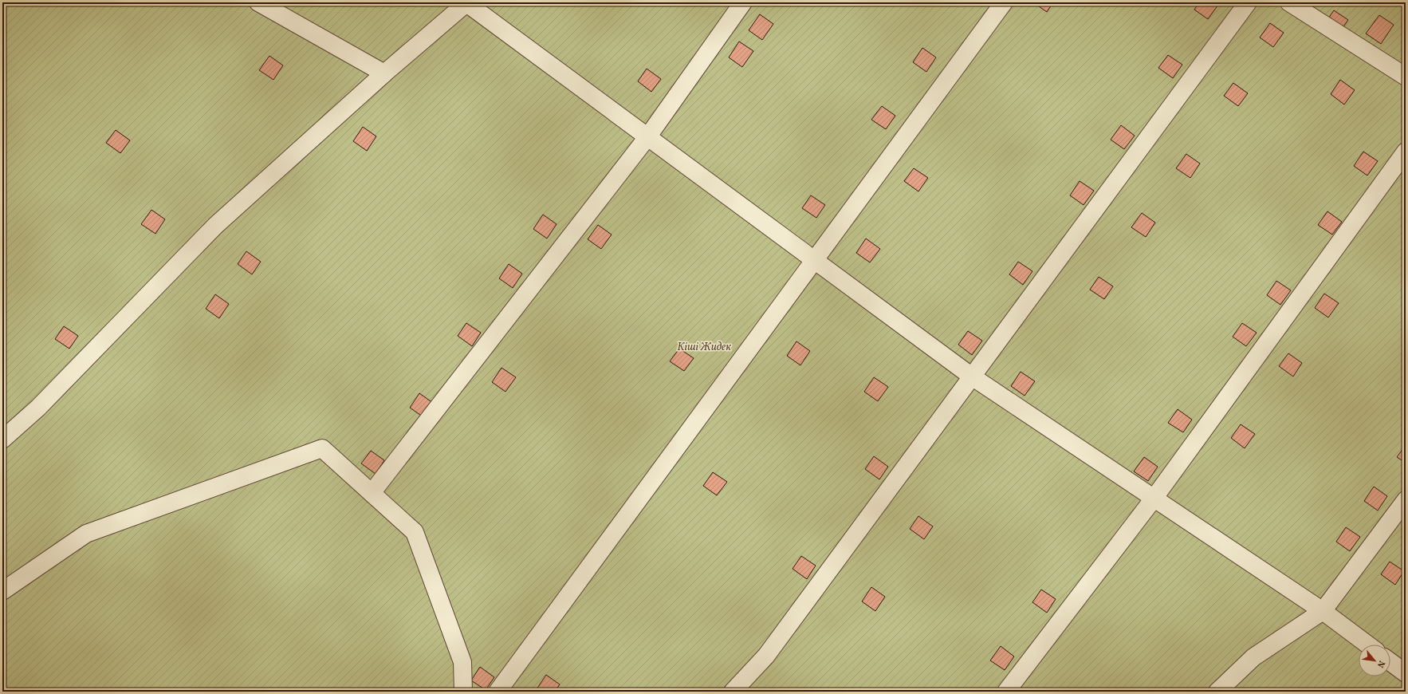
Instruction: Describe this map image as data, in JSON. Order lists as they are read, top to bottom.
{
  "parks": ["Кіші Жидек"],
  "north": "bottom right"
}
